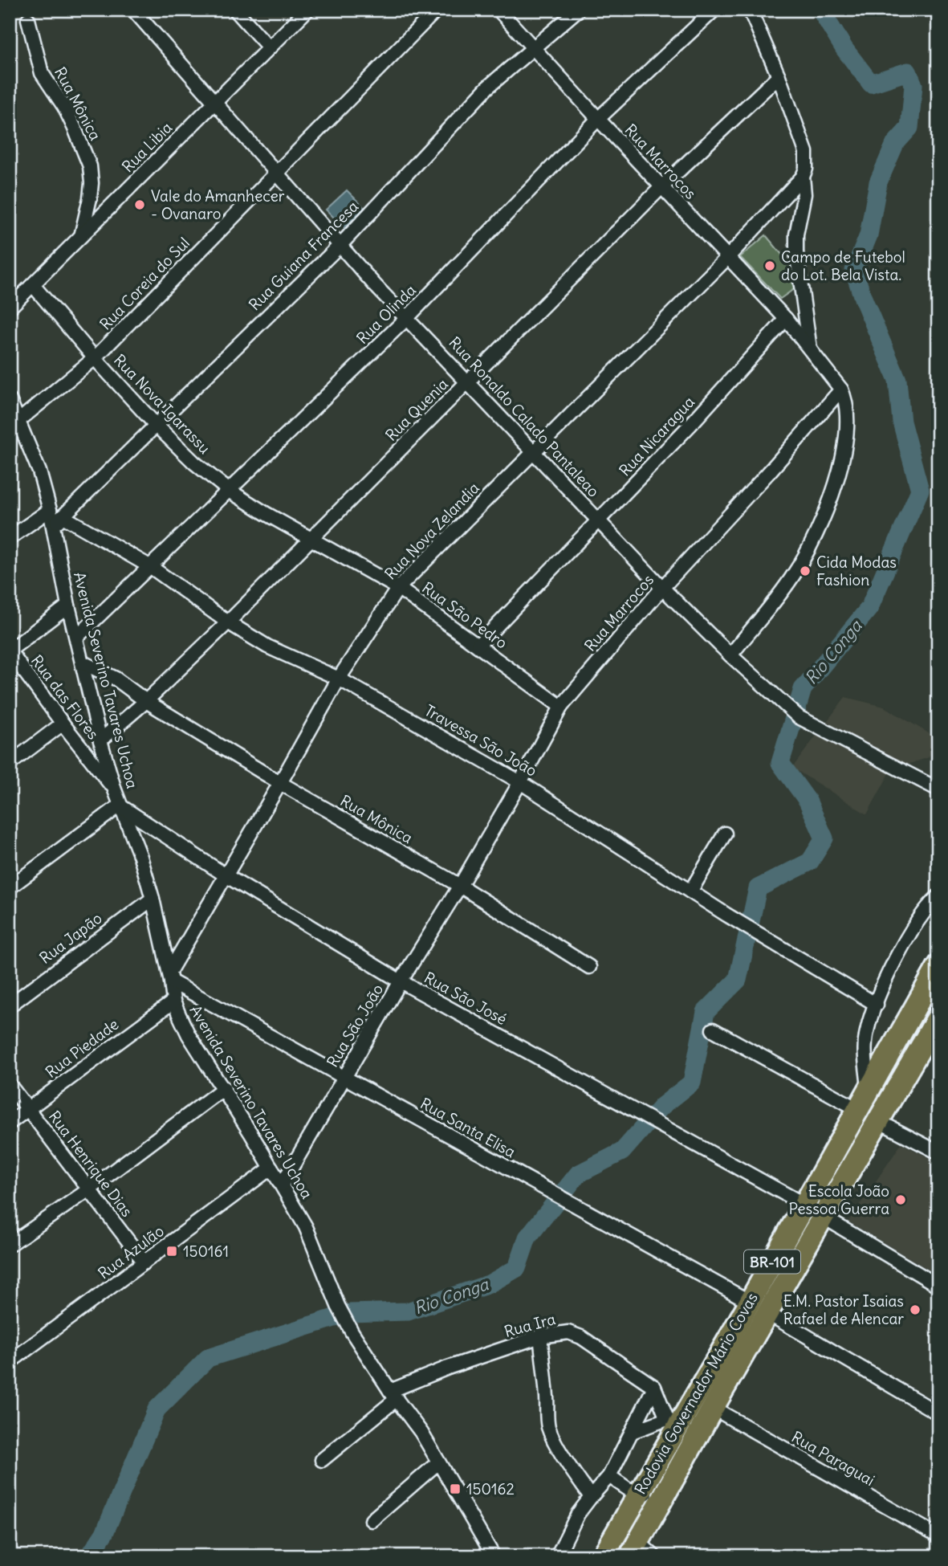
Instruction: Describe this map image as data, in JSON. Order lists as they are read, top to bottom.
{
  "streets": {
    "highway": ["BR-101", "Rodovia Governador Mário Covas"],
    "street": [
      "Rua Mônica",
      "Rua Libia",
      "Rua Marrocos",
      "Rua Guiana Francesa",
      "Rua Coreia do Sul",
      "Rua Olinda",
      "Rua Nova Igarassu",
      "Rua Quenia",
      "Rua Ronaldo Calado Pantaleao",
      "Rua Nicaragua",
      "Rua Nova Zelandia",
      "Rua São Pedro",
      "Avenida Severino Tavares Uchoa",
      "Rua das Flores",
      "Travessa São João",
      "Rua Japão",
      "Rua São José",
      "Rua São João",
      "Rua Piedade",
      "Rua Santa Elisa",
      "Rua Henrique Dias",
      "Rua Azulão",
      "Rua Ira",
      "Rua Paraguai"
    ]
  },
  "crossings": [
    ["Rua Mônica", "Rua Libia"],
    ["Rua Mônica", "Rua Marrocos"],
    ["Rua Mônica", "Rua Quenia"],
    ["Rua Mônica", "Rua Nova Zelandia"],
    ["Rua Mônica", "Avenida Severino Tavares Uchoa"],
    ["Rua Mônica", "Rua São João"],
    ["Rua Libia", "Rua Nova Igarassu"],
    ["Rua Libia", "Rua Ronaldo Calado Pantaleao"],
    ["Rua Marrocos", "Rua Guiana Francesa"],
    ["Rua Marrocos", "Rua Olinda"],
    ["Rua Marrocos", "Rua Quenia"],
    ["Rua Marrocos", "Rua Ronaldo Calado Pantaleao"],
    ["Rua Marrocos", "Rua Nicaragua"],
    ["Rua Marrocos", "Rua Nova Zelandia"],
    ["Rua Marrocos", "Rua São Pedro"],
    ["Rua Marrocos", "Travessa São João"],
    ["Rua Marrocos", "Rua São João"],
    ["Rua Guiana Francesa", "Rua Nova Igarassu"],
    ["Rua Guiana Francesa", "Rua Ronaldo Calado Pantaleao"],
    ["Rua Guiana Francesa", "Avenida Severino Tavares Uchoa"],
    ["Rua Guiana Francesa", "Travessa São João"],
    ["Rua Coreia do Sul", "Rua Nova Igarassu"],
    ["Rua Coreia do Sul", "Rua Ronaldo Calado Pantaleao"],
    ["Rua Coreia do Sul", "Avenida Severino Tavares Uchoa"],
    ["Rua Olinda", "Rua Nova Igarassu"],
    ["Rua Olinda", "Rua Ronaldo Calado Pantaleao"],
    ["Rua Olinda", "Rua São Pedro"],
    ["Rua Olinda", "Avenida Severino Tavares Uchoa"],
    ["Rua Olinda", "Travessa São João"],
    ["Rua Nova Igarassu", "Rua São Pedro"],
    ["Rua Quenia", "Rua Ronaldo Calado Pantaleao"],
    ["Rua Quenia", "Rua São Pedro"],
    ["Rua Quenia", "Avenida Severino Tavares Uchoa"],
    ["Rua Quenia", "Travessa São João"],
    ["Rua Ronaldo Calado Pantaleao", "Rua Nicaragua"],
    ["Rua Ronaldo Calado Pantaleao", "Rua Nova Zelandia"],
    ["Rua Nicaragua", "Rua São Pedro"],
    ["Rua Nova Zelandia", "Rua São Pedro"],
    ["Rua Nova Zelandia", "Avenida Severino Tavares Uchoa"],
    ["Rua Nova Zelandia", "Travessa São João"],
    ["Rua Nova Zelandia", "Rua São José"],
    ["Rua Nova Zelandia", "Rua Santa Elisa"],
    ["Avenida Severino Tavares Uchoa", "Rua das Flores"],
    ["Avenida Severino Tavares Uchoa", "Travessa São João"],
    ["Avenida Severino Tavares Uchoa", "Rua Japão"],
    ["Avenida Severino Tavares Uchoa", "Rua São José"],
    ["Avenida Severino Tavares Uchoa", "Rua São João"],
    ["Avenida Severino Tavares Uchoa", "Rua Piedade"],
    ["Avenida Severino Tavares Uchoa", "Rua Santa Elisa"],
    ["Avenida Severino Tavares Uchoa", "Rua Azulão"],
    ["Avenida Severino Tavares Uchoa", "Rua Ira"],
    ["Rua São José", "Rua São João"],
    ["Rua São José", "Rodovia Governador Mário Covas"],
    ["Rua São João", "Rua Santa Elisa"],
    ["Rua Piedade", "Rua Henrique Dias"],
    ["Rua Santa Elisa", "Rodovia Governador Mário Covas"],
    ["Rua Henrique Dias", "Rua Azulão"],
    ["Rodovia Governador Mário Covas", "Rua Paraguai"]
  ],
  "water": ["Rio Conga"],
  "places": {
    "other": [
      "Vale do Amanhecer - Ovanaro",
      "Campo de Futebol do Lot. Bela Vista.",
      "Cida Modas Fashion",
      "Escola João Pessoa Guerra",
      "E.M. Pastor Isaias Rafael de Alencar"
    ],
    "transit": ["150161", "150162"]
  }
}
